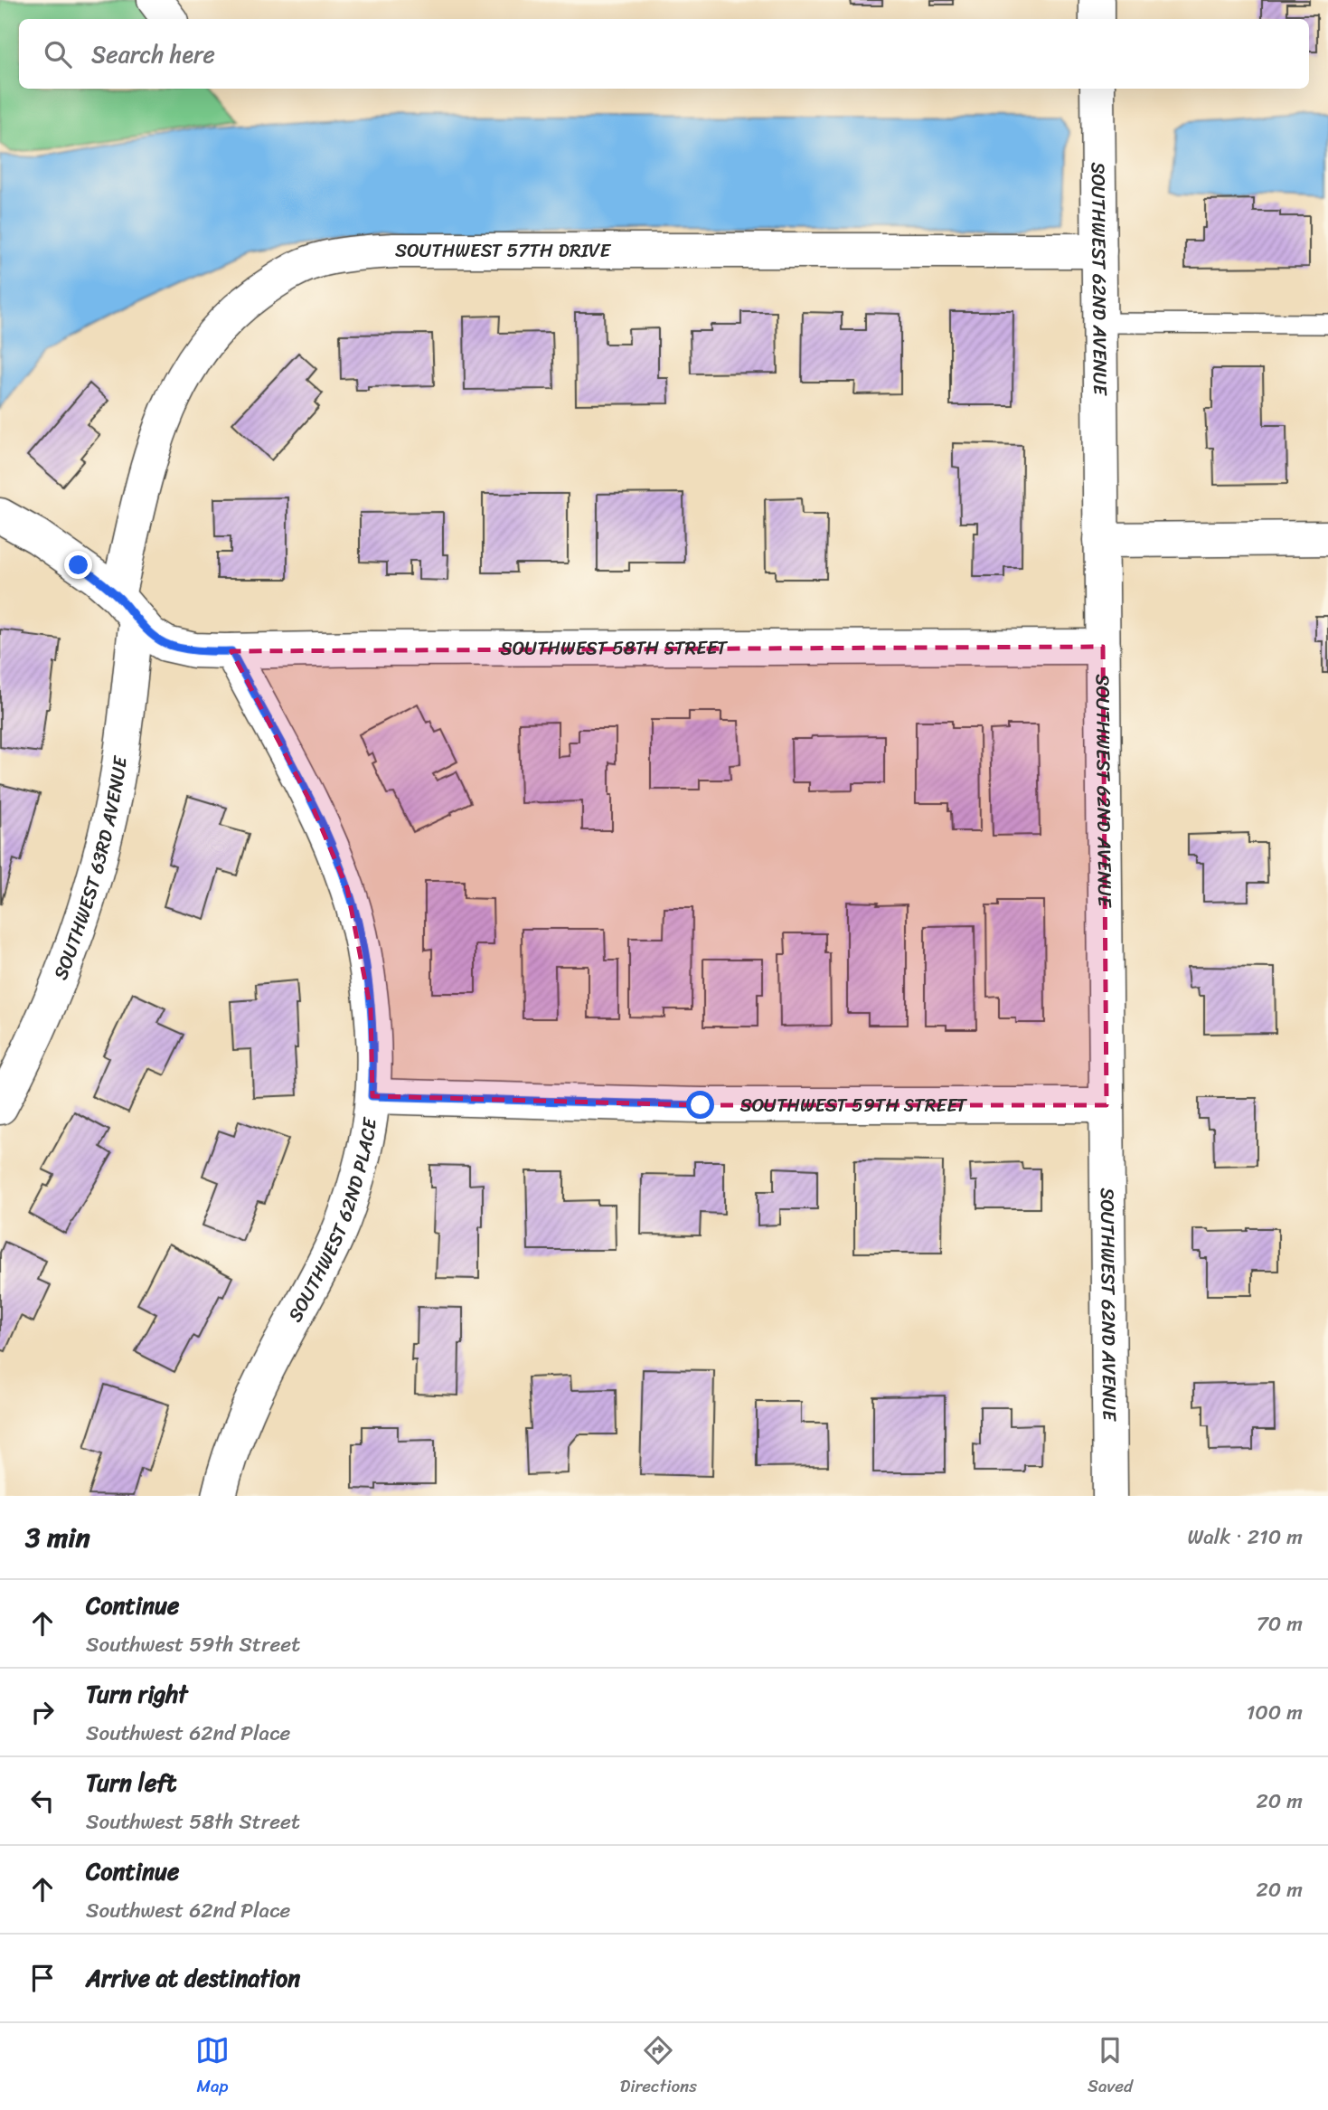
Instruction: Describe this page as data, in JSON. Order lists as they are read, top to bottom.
{
  "streets": {
    "street": [
      "SOUTHWEST 57TH DRIVE",
      "SOUTHWEST 62ND AVENUE",
      "SOUTHWEST 58TH STREET",
      "SOUTHWEST 63RD AVENUE",
      "SOUTHWEST 59TH STREET",
      "SOUTHWEST 62ND PLACE"
    ]
  },
  "crossings": [
    ["SOUTHWEST 57TH DRIVE", "SOUTHWEST 62ND AVENUE"],
    ["SOUTHWEST 57TH DRIVE", "SOUTHWEST 58TH STREET"],
    ["SOUTHWEST 57TH DRIVE", "SOUTHWEST 63RD AVENUE"],
    ["SOUTHWEST 62ND AVENUE", "SOUTHWEST 58TH STREET"],
    ["SOUTHWEST 62ND AVENUE", "SOUTHWEST 59TH STREET"],
    ["SOUTHWEST 58TH STREET", "SOUTHWEST 63RD AVENUE"],
    ["SOUTHWEST 58TH STREET", "SOUTHWEST 62ND PLACE"],
    ["SOUTHWEST 59TH STREET", "SOUTHWEST 62ND PLACE"]
  ],
  "page": {
    "search": "Search here",
    "heading": ["3 min", "Walk · 210 m"],
    "list": [
      ["Continue", "Southwest 59th Street", "70 m"],
      ["Turn right", "Southwest 62nd Place", "100 m"],
      ["Turn left", "Southwest 58th Street", "20 m"],
      ["Continue", "Southwest 62nd Place", "20 m"],
      "Arrive at destination"
    ],
    "nav": ["Map", "Directions", "Saved"]
  }
}
